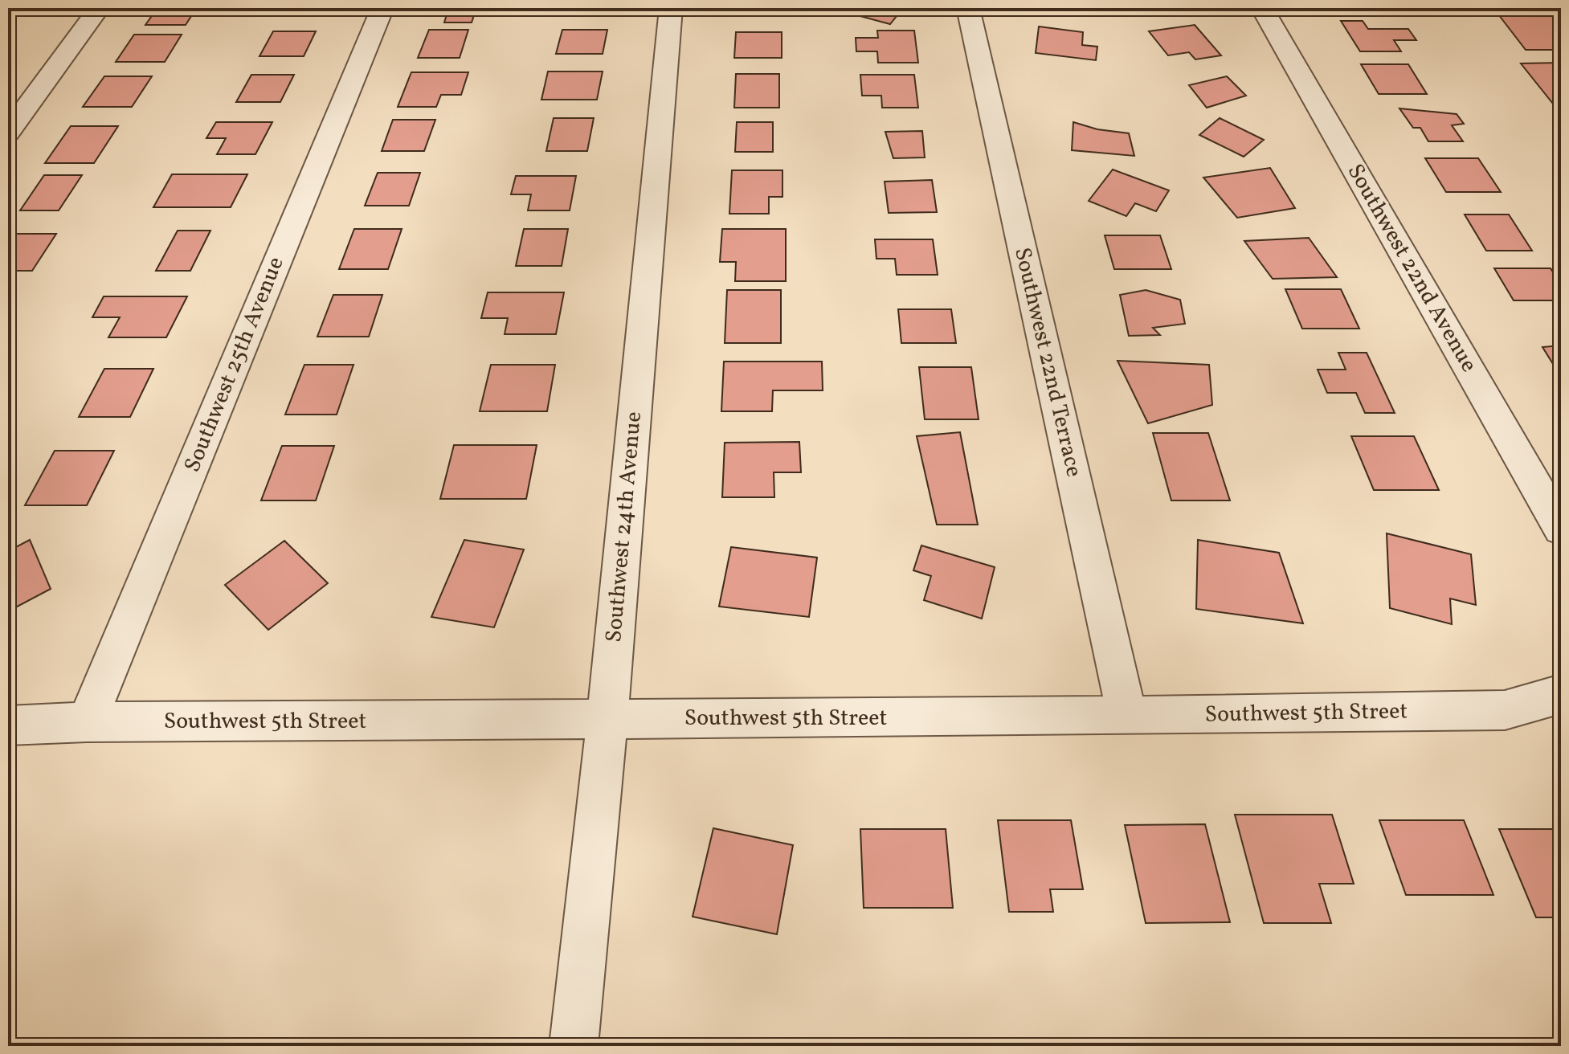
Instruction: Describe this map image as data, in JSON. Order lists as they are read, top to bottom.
{
  "streets": {
    "street": [
      "Southwest 22nd Avenue",
      "Southwest 22nd Terrace",
      "Southwest 25th Avenue",
      "Southwest 24th Avenue",
      "Southwest 5th Street"
    ]
  },
  "crossings": [
    ["Southwest 22nd Terrace", "Southwest 5th Street"],
    ["Southwest 25th Avenue", "Southwest 5th Street"],
    ["Southwest 24th Avenue", "Southwest 5th Street"]
  ]
}
